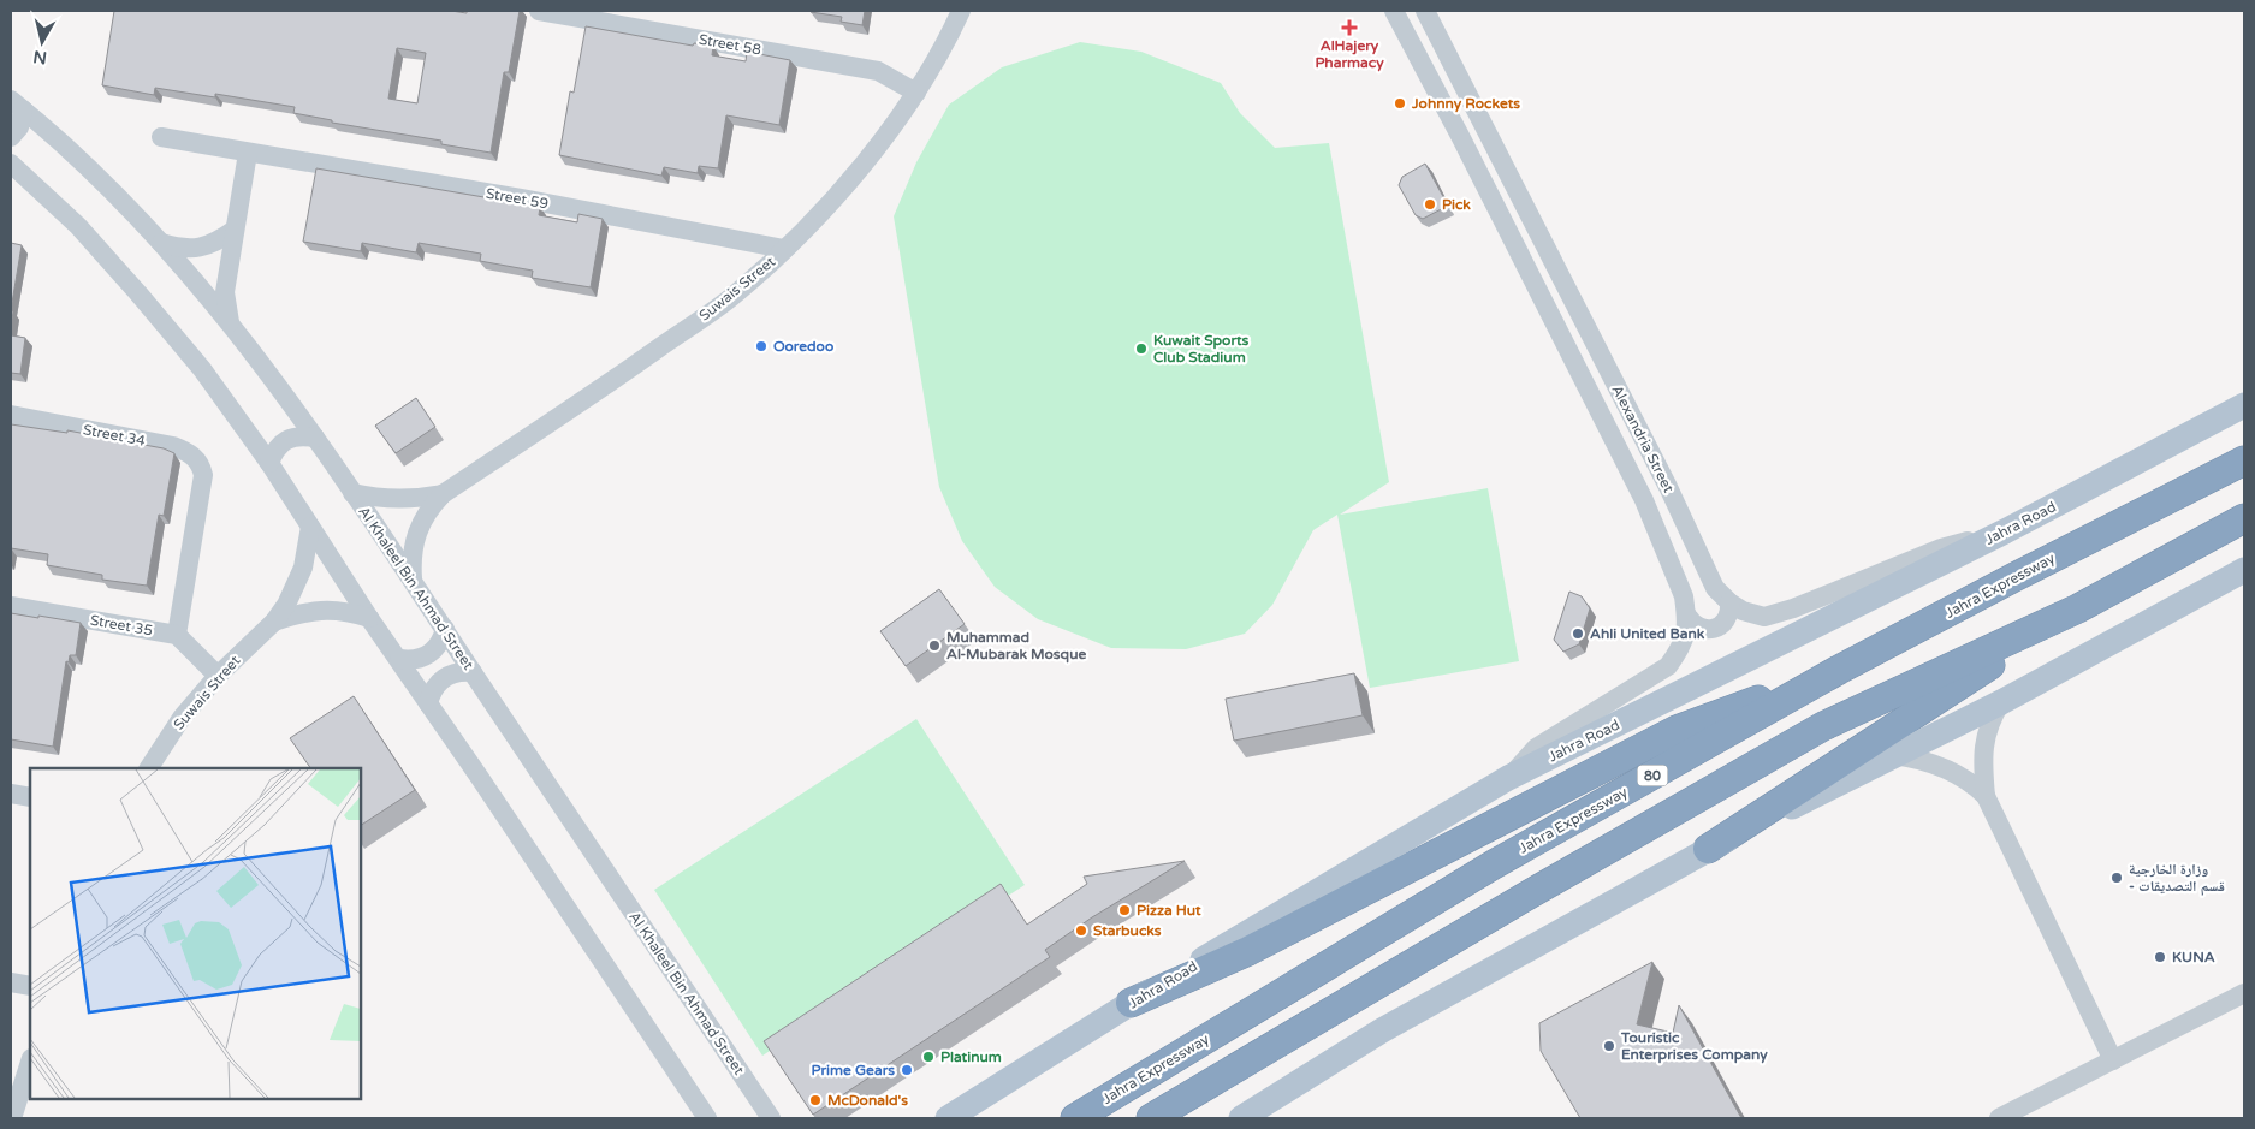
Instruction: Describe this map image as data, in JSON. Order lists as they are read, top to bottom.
{
  "streets": {
    "highway": ["Jahra Expressway", "80"],
    "main road": ["Jahra Road"],
    "street": [
      "Street 58",
      "Street 59",
      "Suwais Street",
      "Alexandria Street",
      "Al Khaleel Bin Ahmad Street",
      "Street 35"
    ]
  },
  "crossings": [
    ["Street 58", "Suwais Street"],
    ["Street 59", "Suwais Street"],
    ["Suwais Street", "Al Khaleel Bin Ahmad Street"],
    ["Alexandria Street", "Jahra Road"]
  ],
  "places": {
    "health": ["AlHajery Pharmacy"],
    "other": [
      "Johnny Rockets",
      "Pick",
      "Ooredoo",
      "Kuwait Sports Club Stadium",
      "Ahli United Bank",
      "Muhammad Al-Mubarak Mosque",
      "وزارة الخارجية - قسم التصديقات",
      "Pizza Hut",
      "Starbucks",
      "KUNA",
      "Touristic Enterprises Company",
      "Platinum",
      "Prime Gears",
      "McDonald's"
    ]
  },
  "north": "bottom"
}
